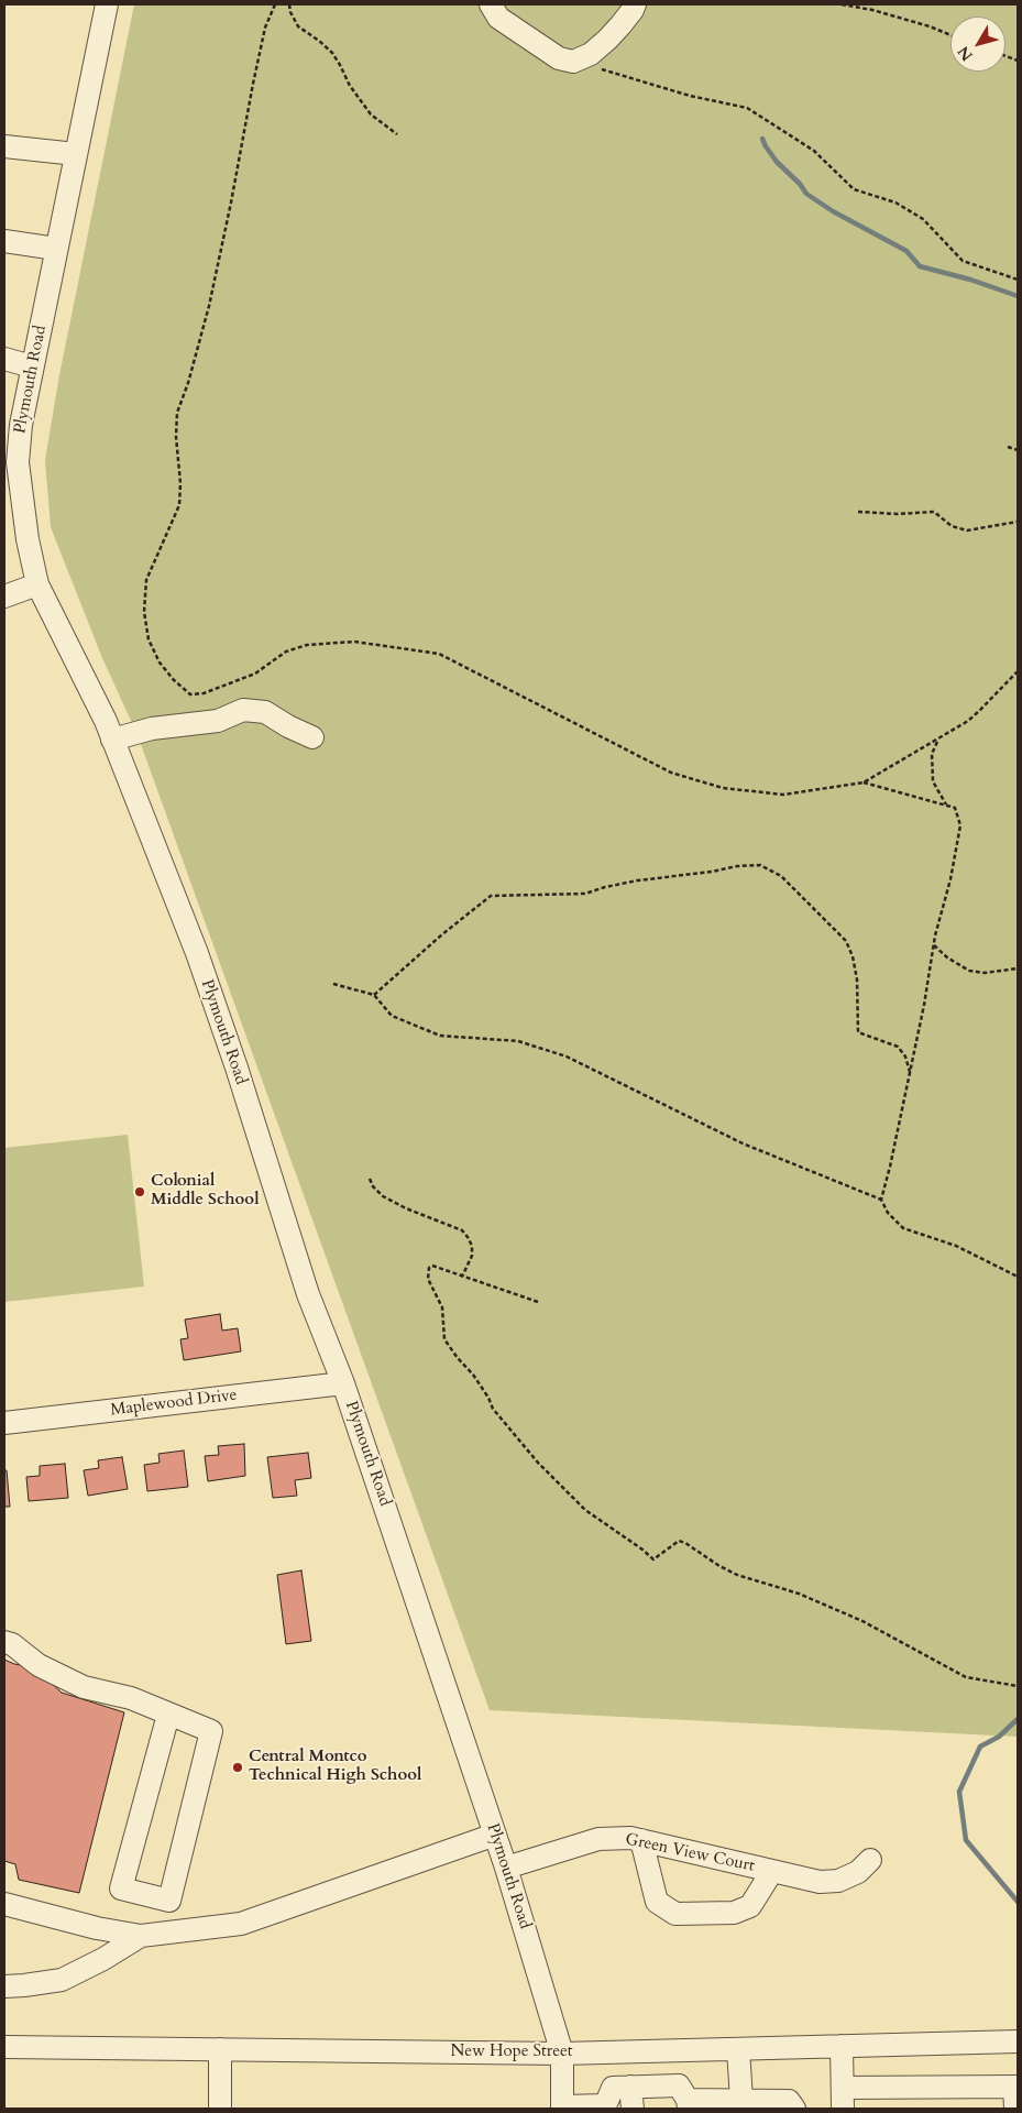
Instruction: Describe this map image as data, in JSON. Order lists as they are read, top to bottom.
{
  "streets": {
    "street": [
      "Plymouth Road",
      "Maplewood Drive",
      "Green View Court",
      "New Hope Street"
    ]
  },
  "crossings": [
    ["Plymouth Road", "Maplewood Drive"],
    ["Plymouth Road", "Green View Court"],
    ["Plymouth Road", "New Hope Street"]
  ],
  "places": ["Colonial Middle School", "Central Montco Technical High School"],
  "north": "bottom left"
}
